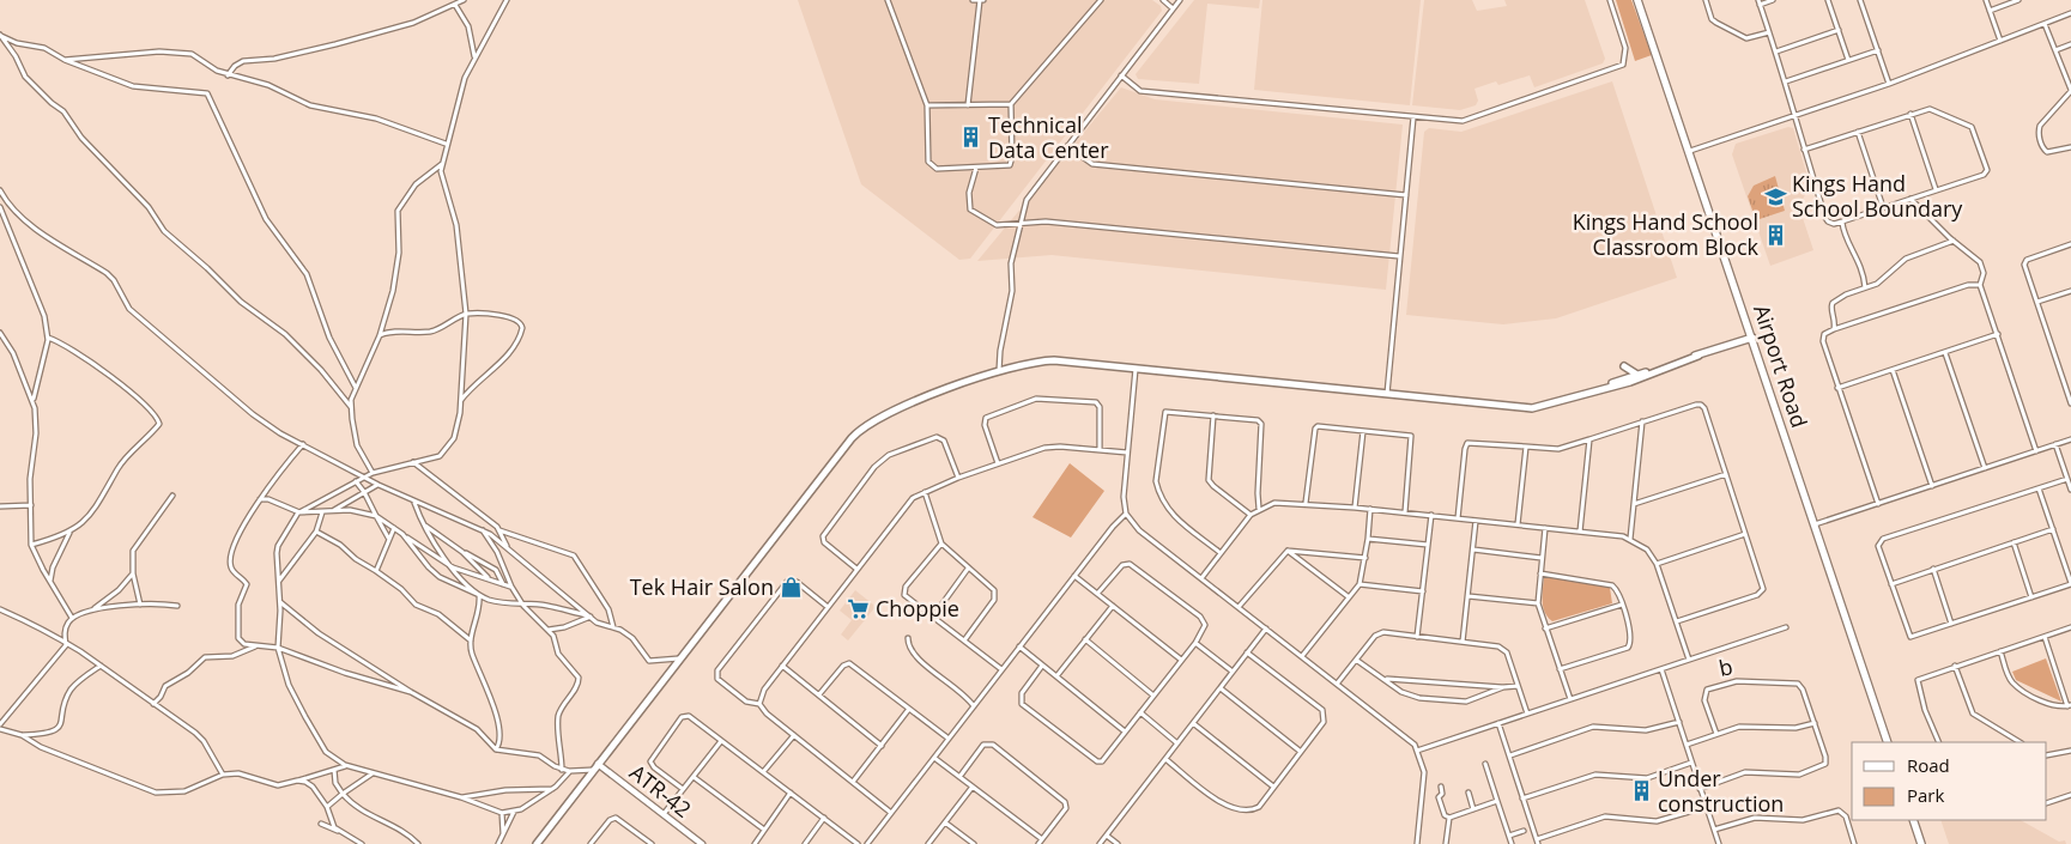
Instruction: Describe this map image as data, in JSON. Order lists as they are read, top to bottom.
{
  "streets": {
    "main road": ["Airport Road"],
    "street": ["b", "ATR-42"]
  },
  "places": {
    "building": ["Technical Data Center", "Kings Hand School Classroom Block", "Under construction"],
    "school or university": ["Kings Hand School Boundary"],
    "shop": ["Tek Hair Salon"],
    "supermarket": ["Choppie"]
  },
  "legend": ["Road", "Park"]
}
